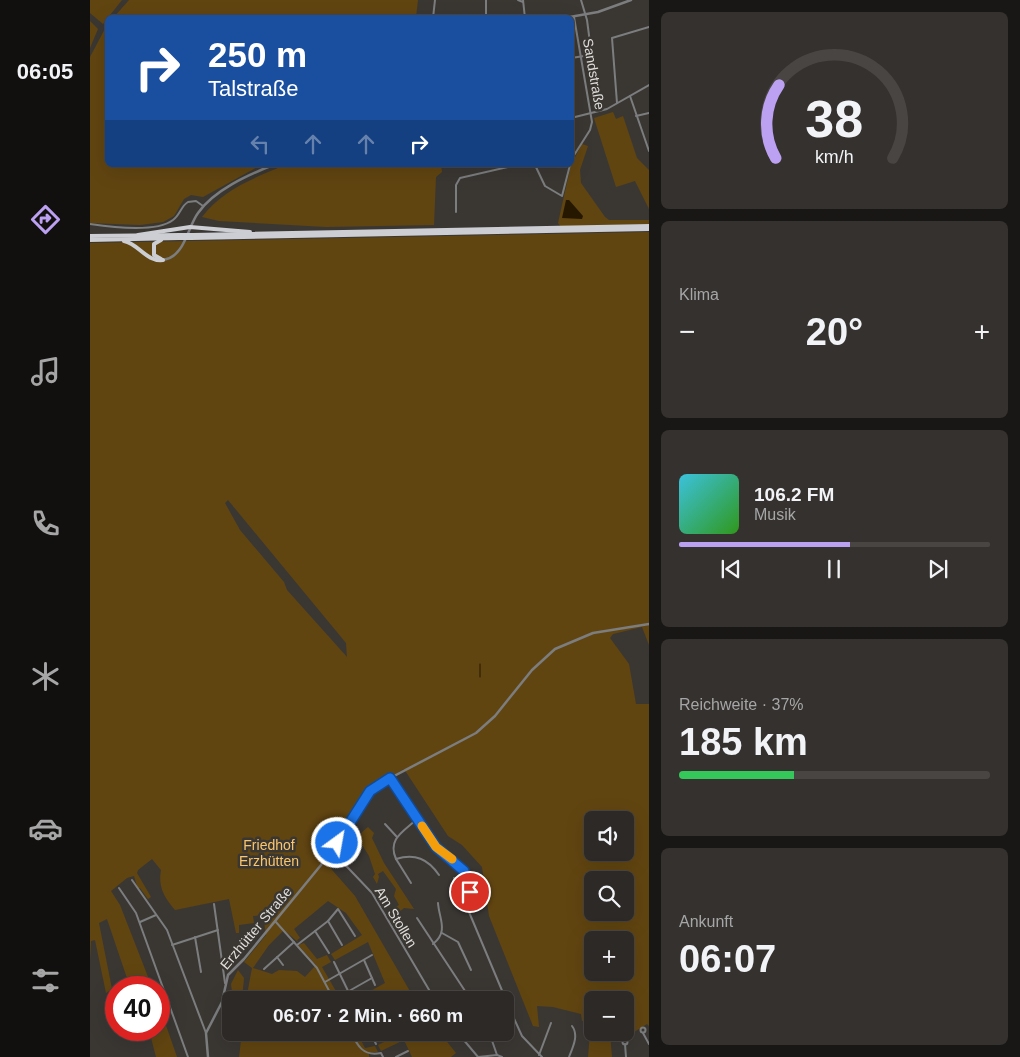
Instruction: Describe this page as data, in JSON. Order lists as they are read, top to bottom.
{
  "streets": {
    "street": ["Sandstraße", "Am Stollen", "Erzhütter Straße"]
  },
  "crossings": [
    ["Am Stollen", "Erzhütter Straße"]
  ],
  "parks": ["Friedhof Erzhütten"],
  "page": {
    "tabs": "06:05",
    "turn": ["250 m", "Talstraße"],
    "tile": [
      "Klima",
      ["Reichweite · 37%", "185 km"],
      ["Ankunft", "06:07"]
    ],
    "heat": ["−", "20°", "+"],
    "song": ["106.2 FM", "Musik"],
    "map_buttons": ["+", "−"],
    "limit": "40",
    "trip": "06:07 · 2 Min. · 660 m",
    "gauge": ["38", "km/h"]
  }
}
